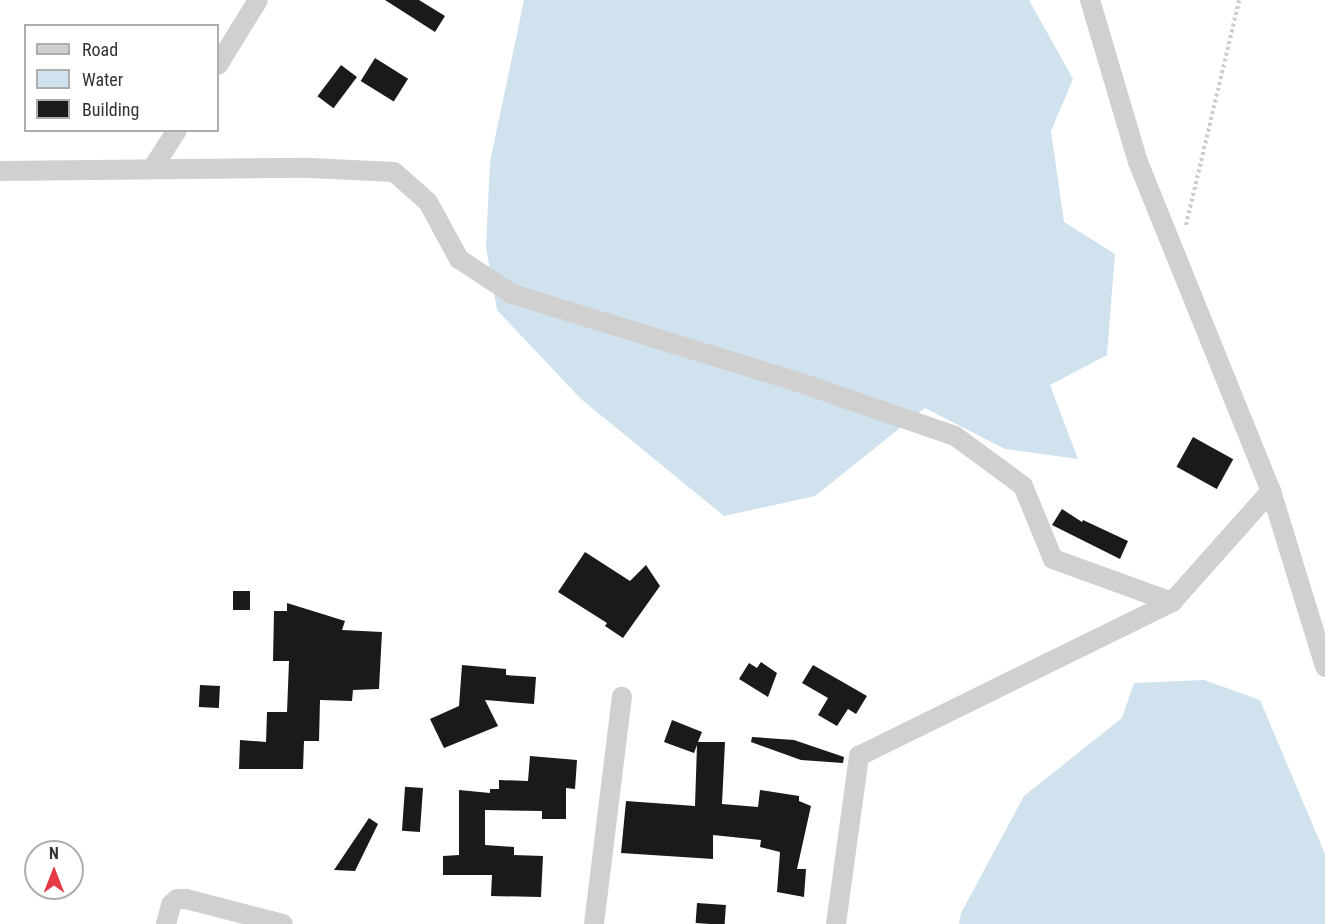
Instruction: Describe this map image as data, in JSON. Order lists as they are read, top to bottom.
{
  "legend": ["Road", "Water", "Building"],
  "north": "top"
}
